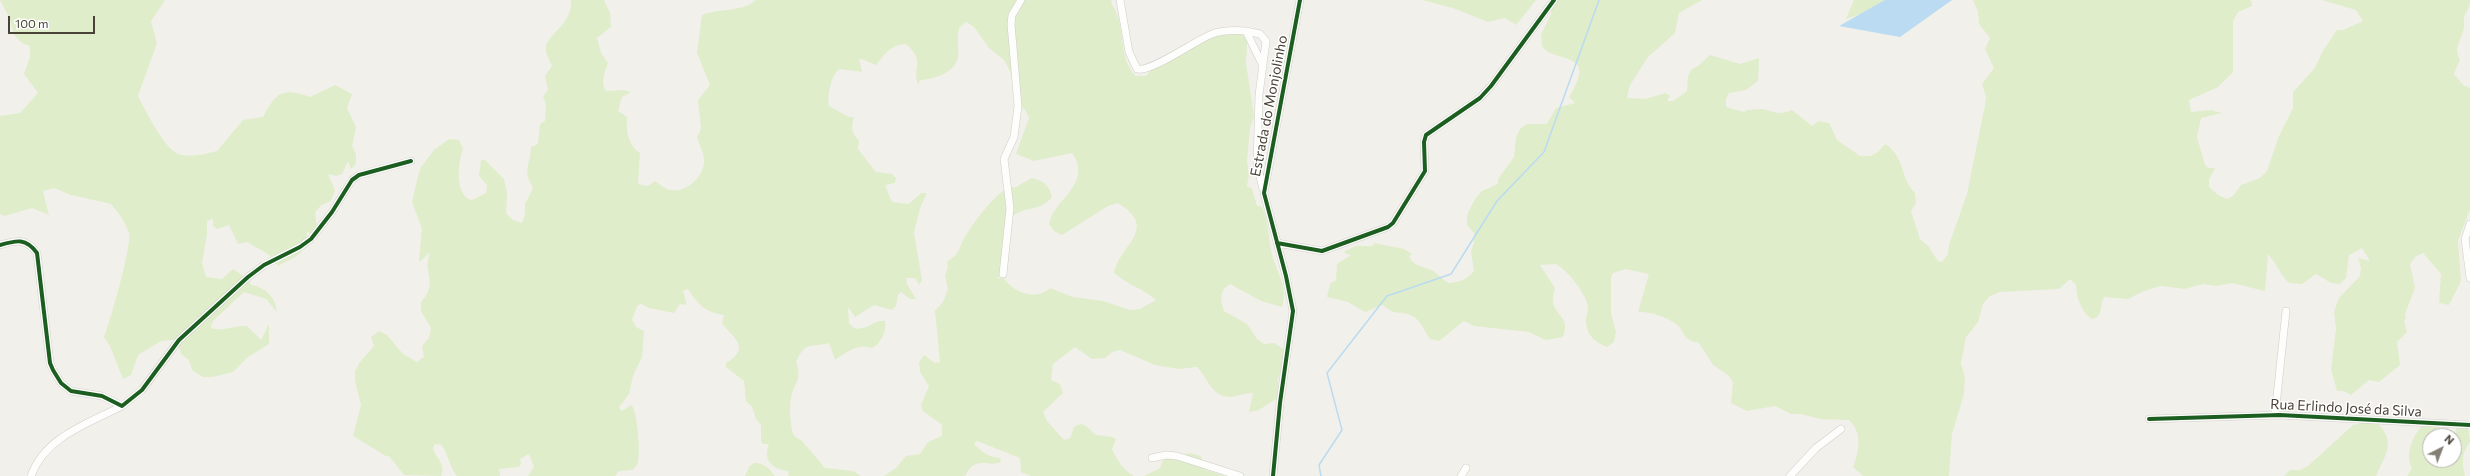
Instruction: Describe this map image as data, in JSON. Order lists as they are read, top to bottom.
{
  "streets": {
    "street": ["Estrada do Monjolinho", "Rua Erlindo José da Silva"]
  },
  "scale_bar": "100 m",
  "north": "top right"
}
